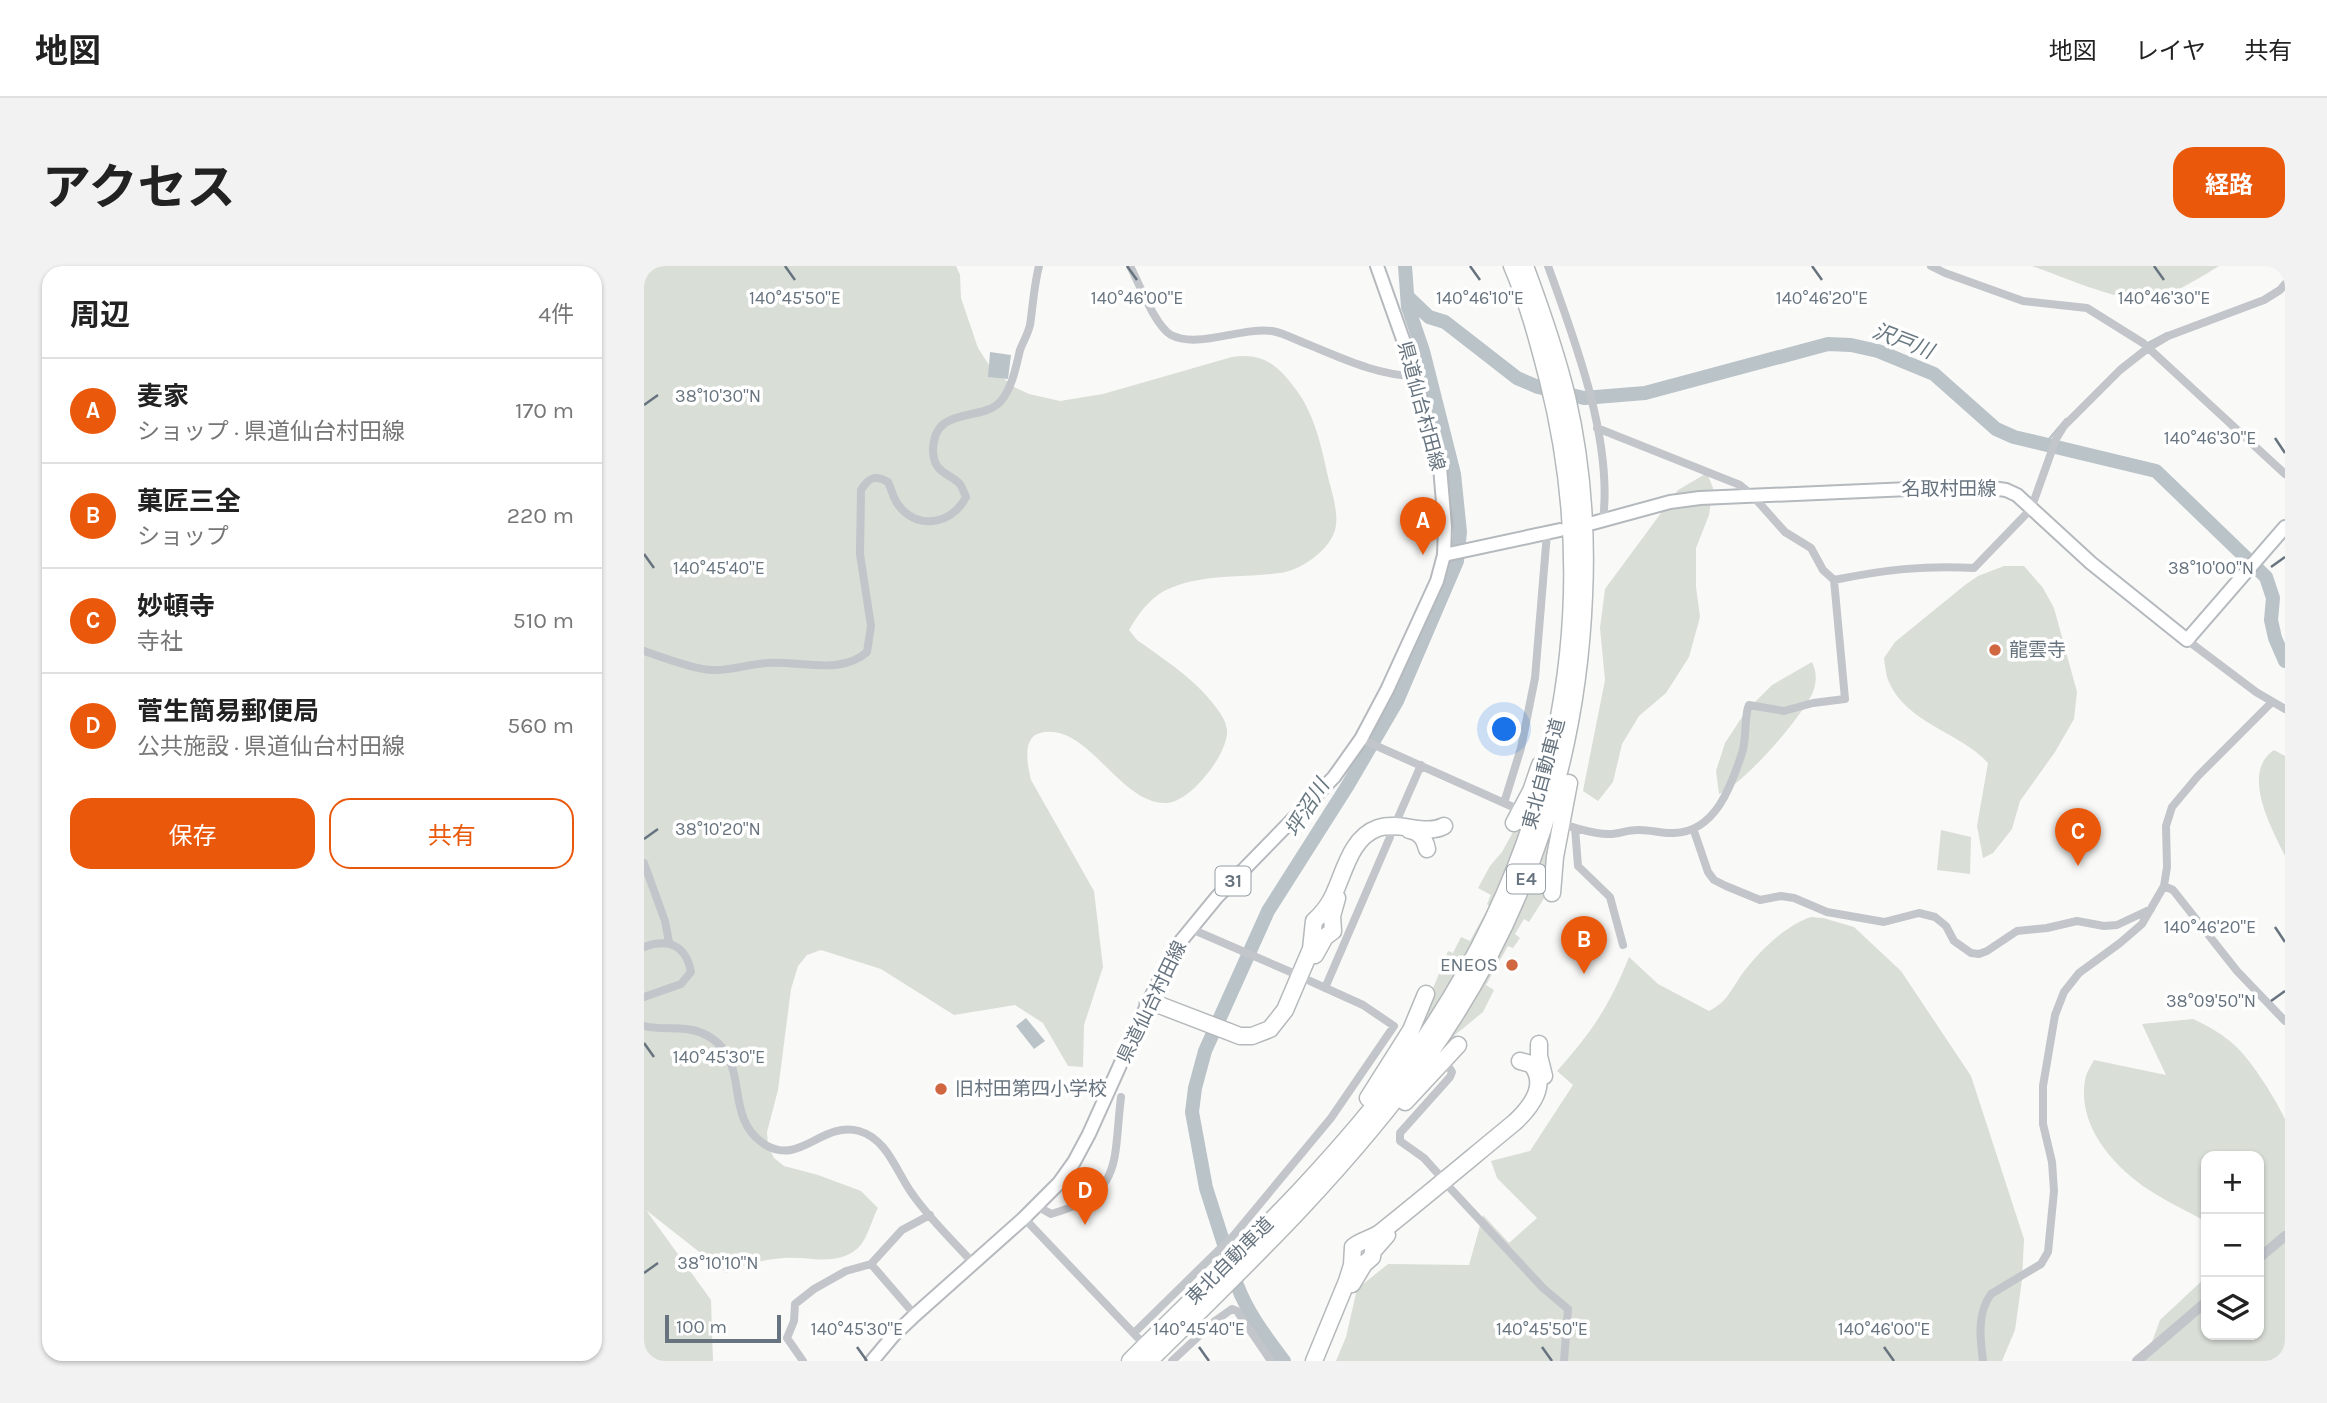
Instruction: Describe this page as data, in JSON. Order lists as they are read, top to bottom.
{
  "streets": {
    "highway": ["東北自動車道", "E4"],
    "main road": ["県道仙台村田線", "名取村田線", "31"]
  },
  "water": ["沢戸川", "坪沼川"],
  "places": ["龍雲寺", "ENEOS", "旧村田第四小学校"],
  "scale_bar": "100 m",
  "page": {
    "header": "地図",
    "nav": ["地図", "レイヤ", "共有"],
    "title": "アクセス",
    "buttons": [
      "経路",
      ["保存", "共有"]
    ],
    "heading": ["周辺", "4件"],
    "list": [
      {
        "mark": "A",
        "name": "麦家",
        "note": "ショップ · 県道仙台村田線",
        "value": "170 m"
      },
      {
        "mark": "B",
        "name": "菓匠三全",
        "note": "ショップ",
        "value": "220 m"
      },
      {
        "mark": "C",
        "name": "妙頓寺",
        "note": "寺社",
        "value": "510 m"
      },
      {
        "mark": "D",
        "name": "菅生簡易郵便局",
        "note": "公共施設 · 県道仙台村田線",
        "value": "560 m"
      }
    ],
    "pins": [
      "A",
      "C",
      "B",
      "D"
    ],
    "map_buttons": ["+", "−"],
    "scale": "100 m"
  },
  "coordinates": [
    "140°46'10\"E",
    "140°46'20\"E",
    "140°45'50\"E",
    "140°46'00\"E",
    "140°46'30\"E",
    "38°10'30\"N",
    "38°10'00\"N",
    "140°45'40\"E",
    "38°10'20\"N",
    "38°09'50\"N",
    "140°45'30\"E",
    "38°10'10\"N"
  ]
}
